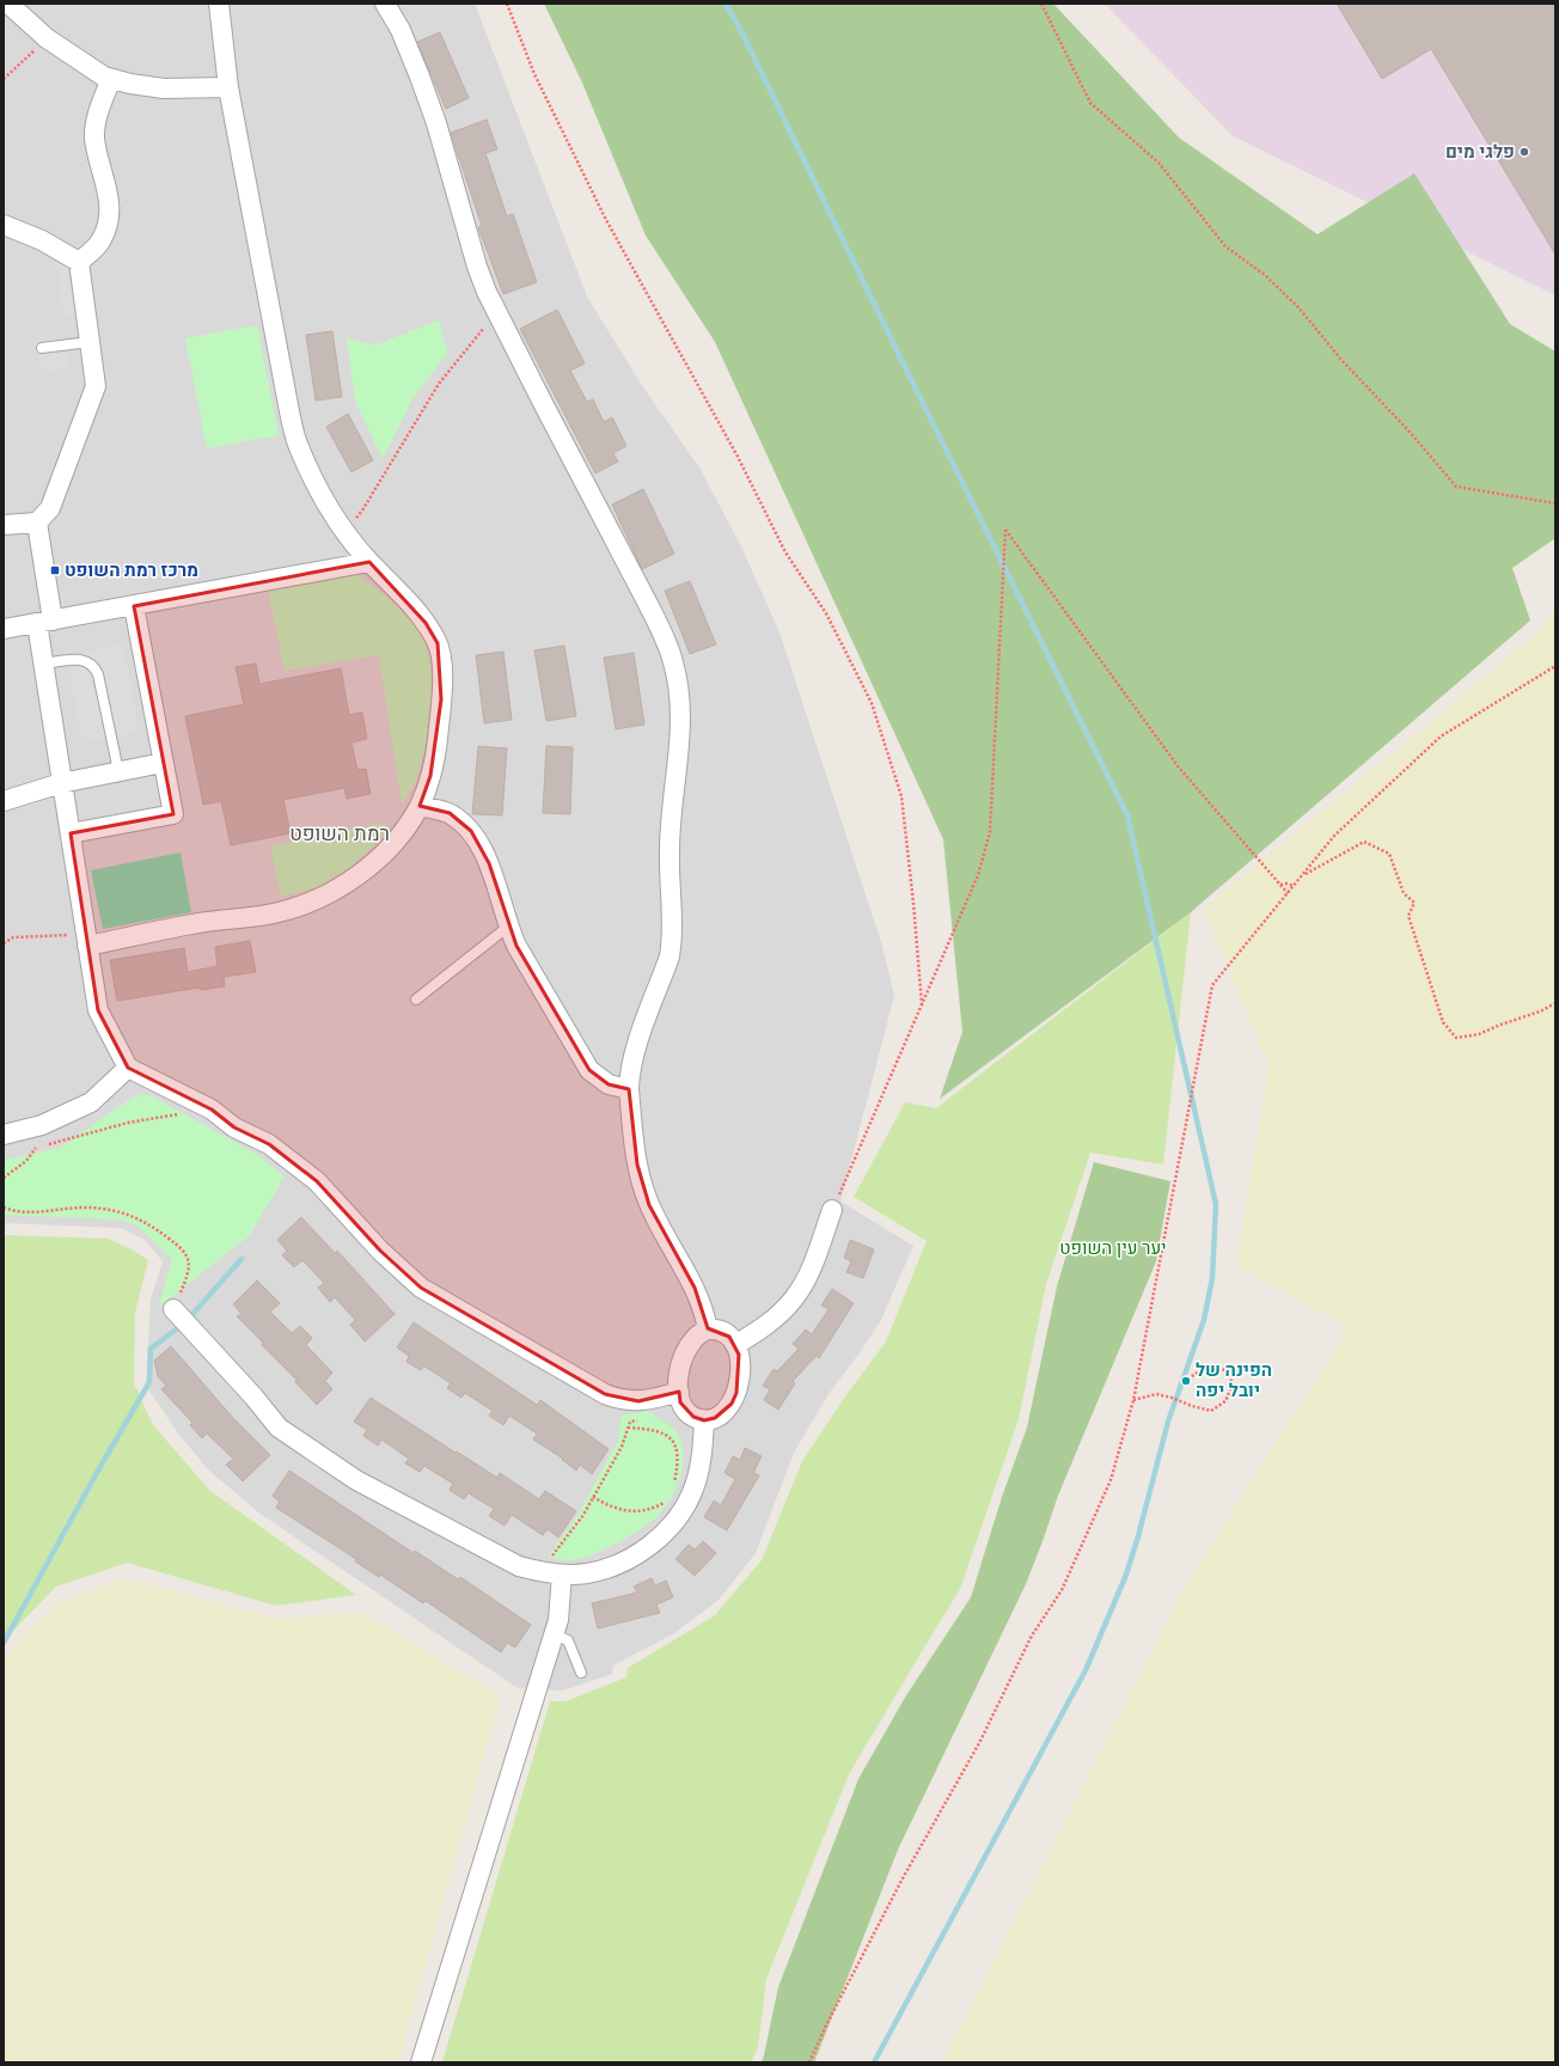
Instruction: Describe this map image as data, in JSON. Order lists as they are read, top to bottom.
{
  "districts": ["רמת השופט"],
  "parks": ["יער עין השופט"],
  "places": {
    "other": ["פלגי מים", "הפינה של יובל יפה"],
    "transit": ["מרכז רמת השופט"]
  }
}
